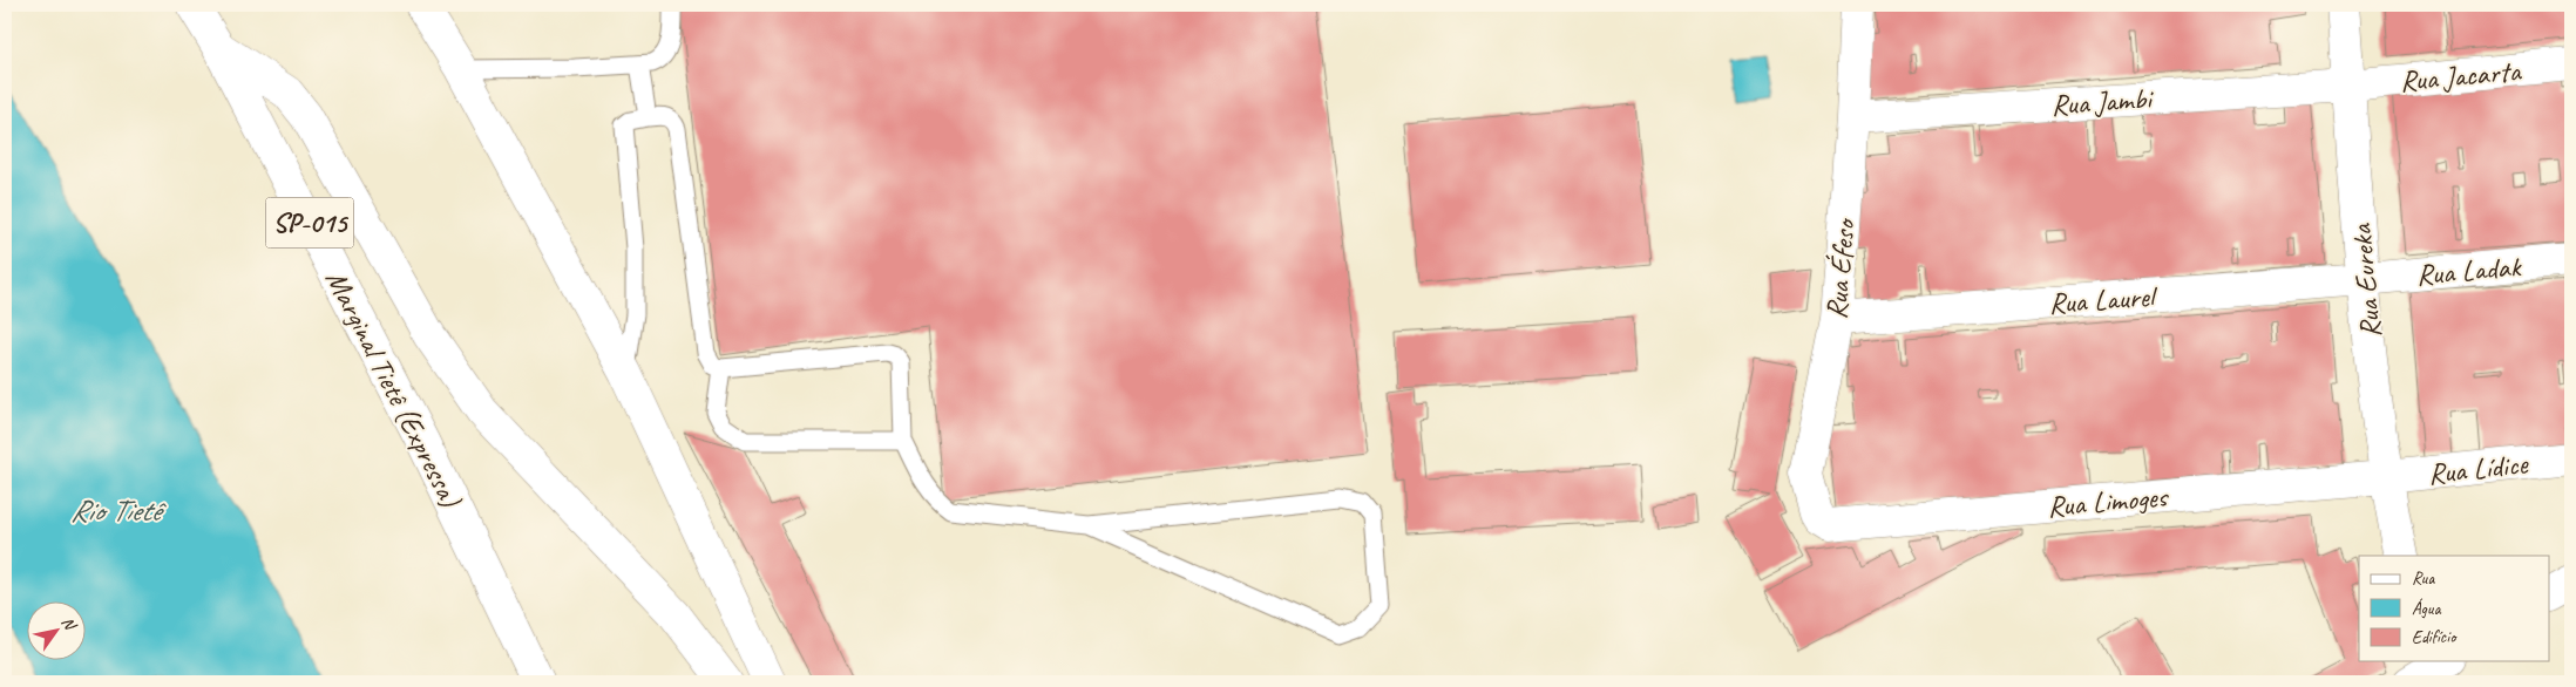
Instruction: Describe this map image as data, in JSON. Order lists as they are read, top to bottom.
{
  "streets": {
    "main road": [
      "Rua Jacarta",
      "Rua Jambi",
      "SP-015",
      "Rua Éfeso",
      "Rua Ladak",
      "Rua Eureka",
      "Rua Laurel",
      "Marginal Tietê (Expressa)",
      "Rua Lídice",
      "Rua Limoges"
    ]
  },
  "crossings": [
    ["Rua Jacarta", "Rua Jambi"],
    ["Rua Jacarta", "Rua Eureka"],
    ["Rua Jambi", "Rua Éfeso"],
    ["Rua Jambi", "Rua Eureka"],
    ["Rua Éfeso", "Rua Laurel"],
    ["Rua Éfeso", "Rua Limoges"],
    ["Rua Ladak", "Rua Eureka"],
    ["Rua Ladak", "Rua Laurel"],
    ["Rua Eureka", "Rua Laurel"],
    ["Rua Eureka", "Rua Lídice"],
    ["Rua Eureka", "Rua Limoges"],
    ["Rua Lídice", "Rua Limoges"]
  ],
  "water": ["Rio Tietê"],
  "legend": ["Rua", "Água", "Edifício"],
  "north": "top right"
}
